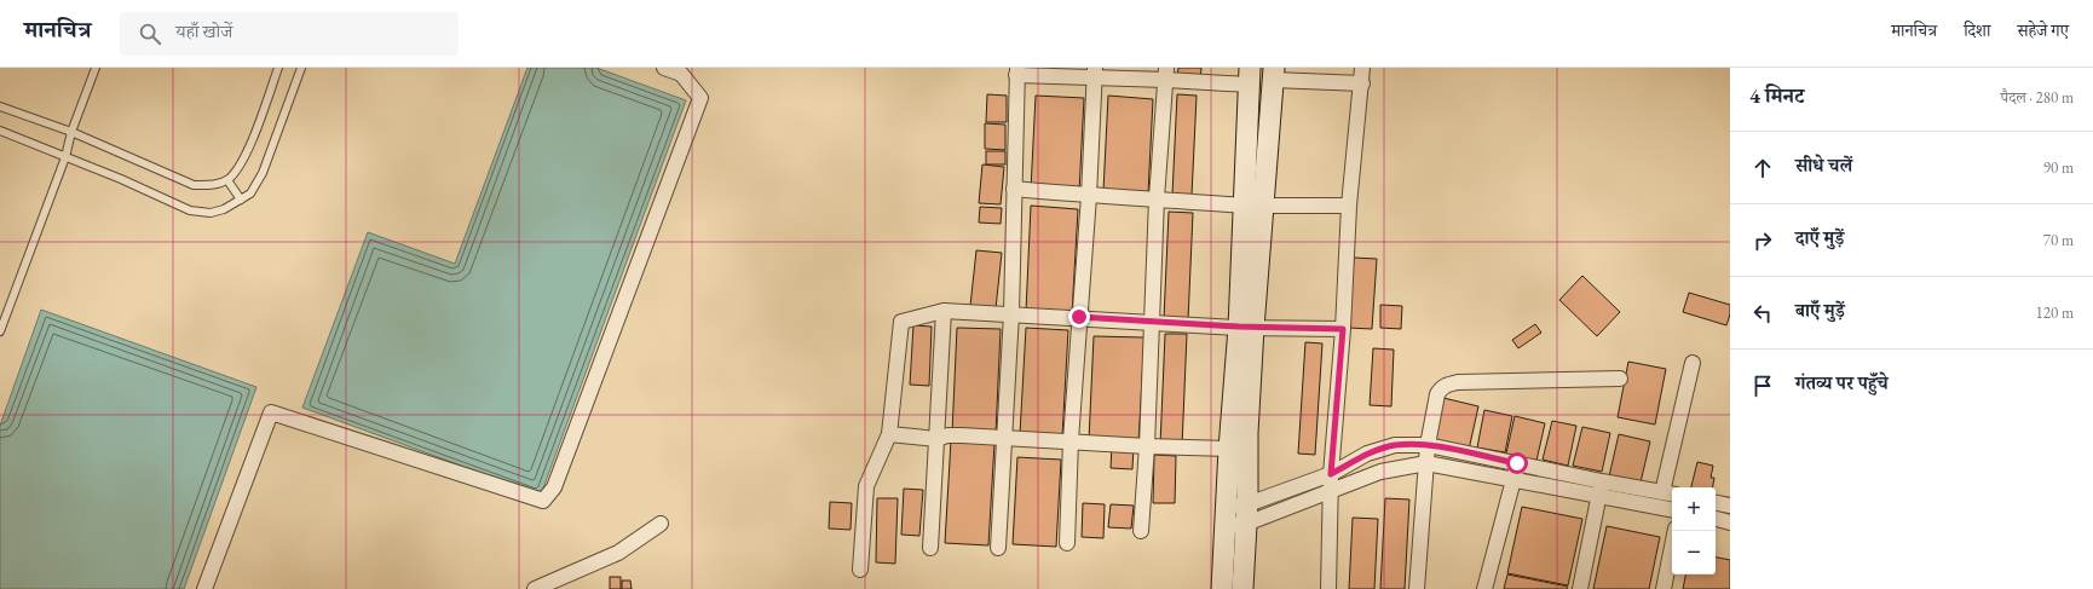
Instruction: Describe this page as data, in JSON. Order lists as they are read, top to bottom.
{
  "page": {
    "header": "मानचित्र",
    "search": "यहाँ खोजें",
    "nav": ["मानचित्र", "दिशा", "सहेजे गए"],
    "heading": ["4 मिनट", "पैदल · 280 m"],
    "list": [
      ["सीधे चलें", "90 m"],
      ["दाएँ मुड़ें", "70 m"],
      ["बाएँ मुड़ें", "120 m"],
      "गंतव्य पर पहुँचे"
    ],
    "map_buttons": ["+", "−"]
  }
}
